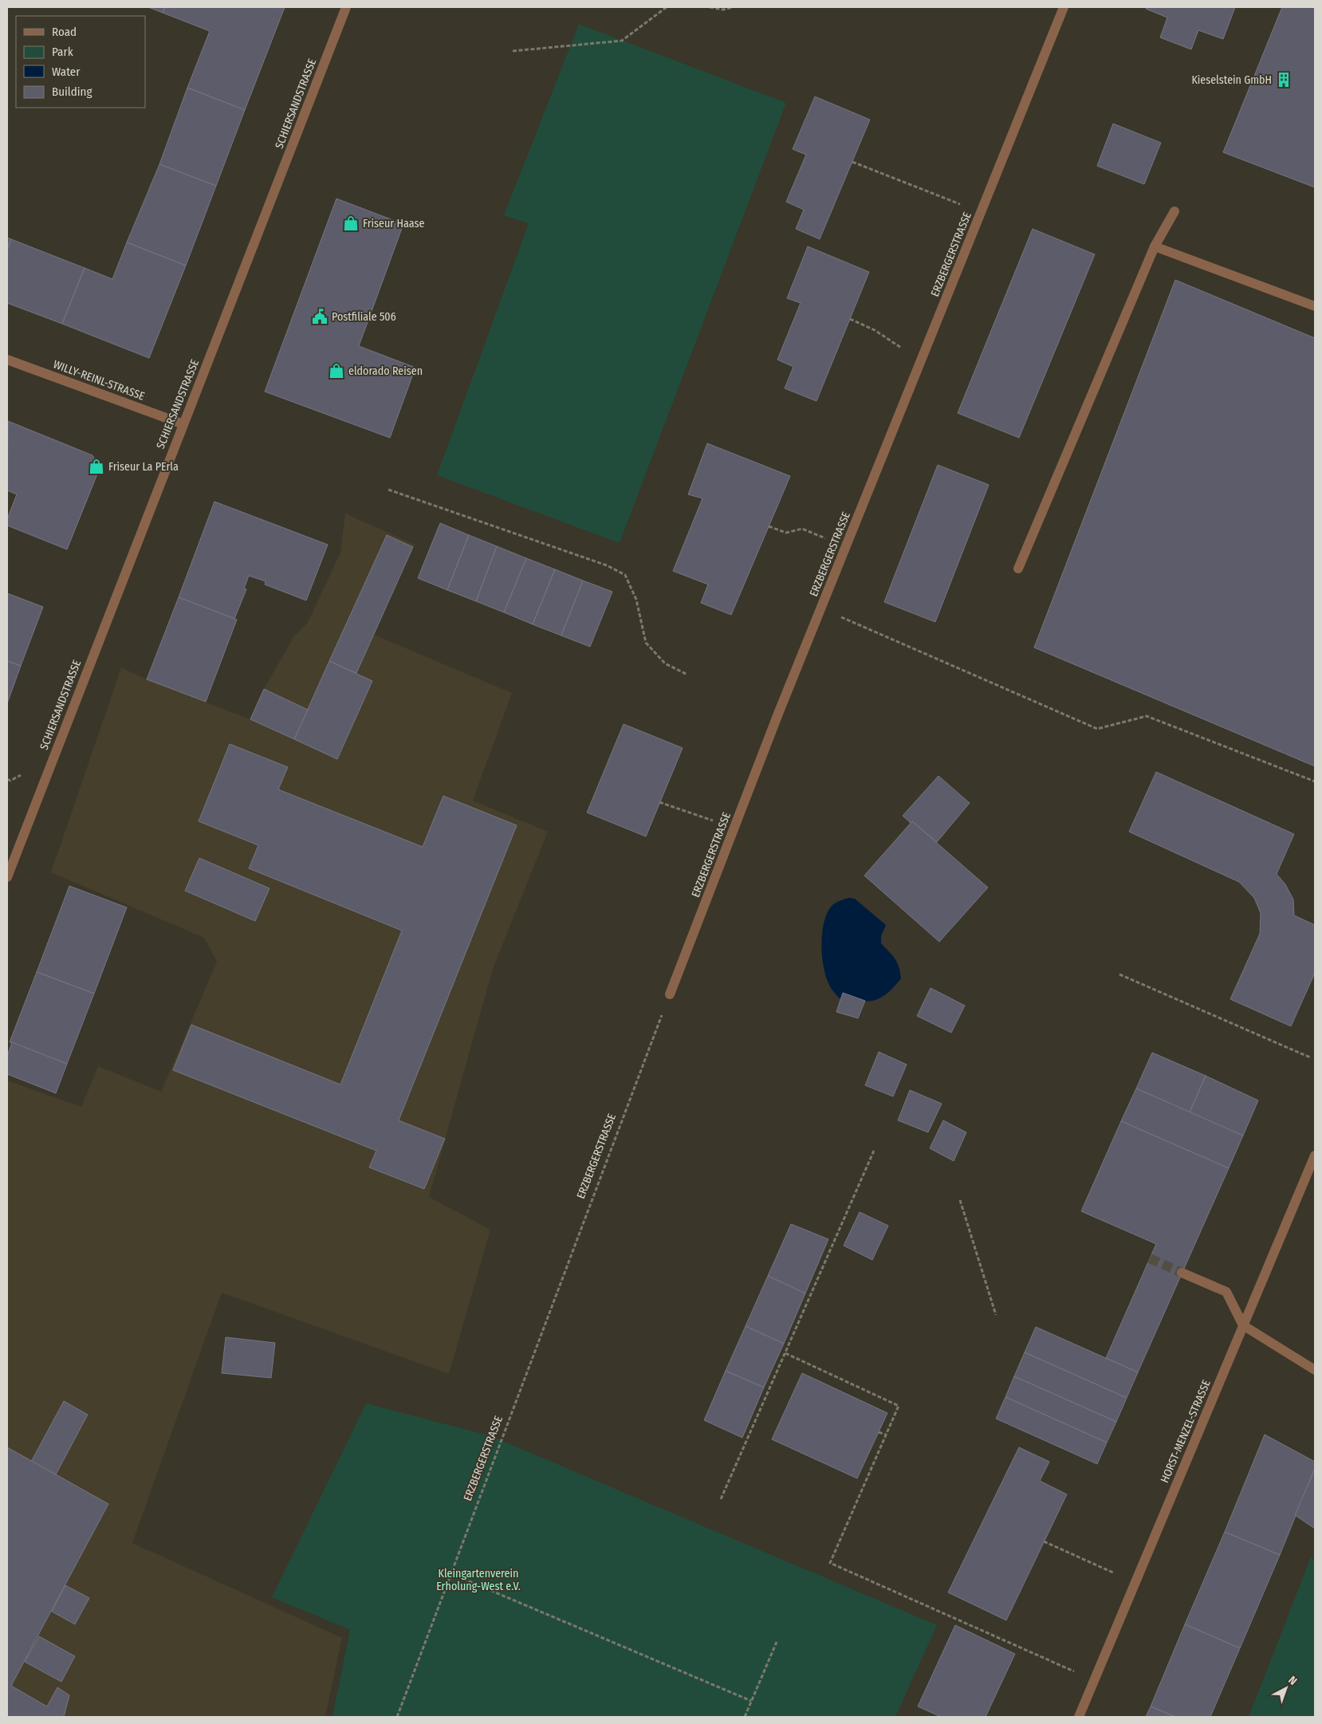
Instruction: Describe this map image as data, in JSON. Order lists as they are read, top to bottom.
{
  "streets": {
    "street": [
      "SCHIERSANDSTRASSE",
      "ERZBERGERSTRASSE",
      "WILLY-REINL-STRASSE",
      "HORST-MENZEL-STRASSE"
    ]
  },
  "crossings": [
    ["SCHIERSANDSTRASSE", "WILLY-REINL-STRASSE"]
  ],
  "parks": ["Kleingartenverein Erholung-West e.V."],
  "places": {
    "building": ["Kieselstein GmbH"],
    "shop": ["Friseur Haase", "eldorado Reisen", "Friseur La PErla"],
    "public building": ["Postfiliale 506"]
  },
  "legend": [
    "Road",
    "Park",
    "Water",
    "Building"
  ],
  "north": "top right"
}
